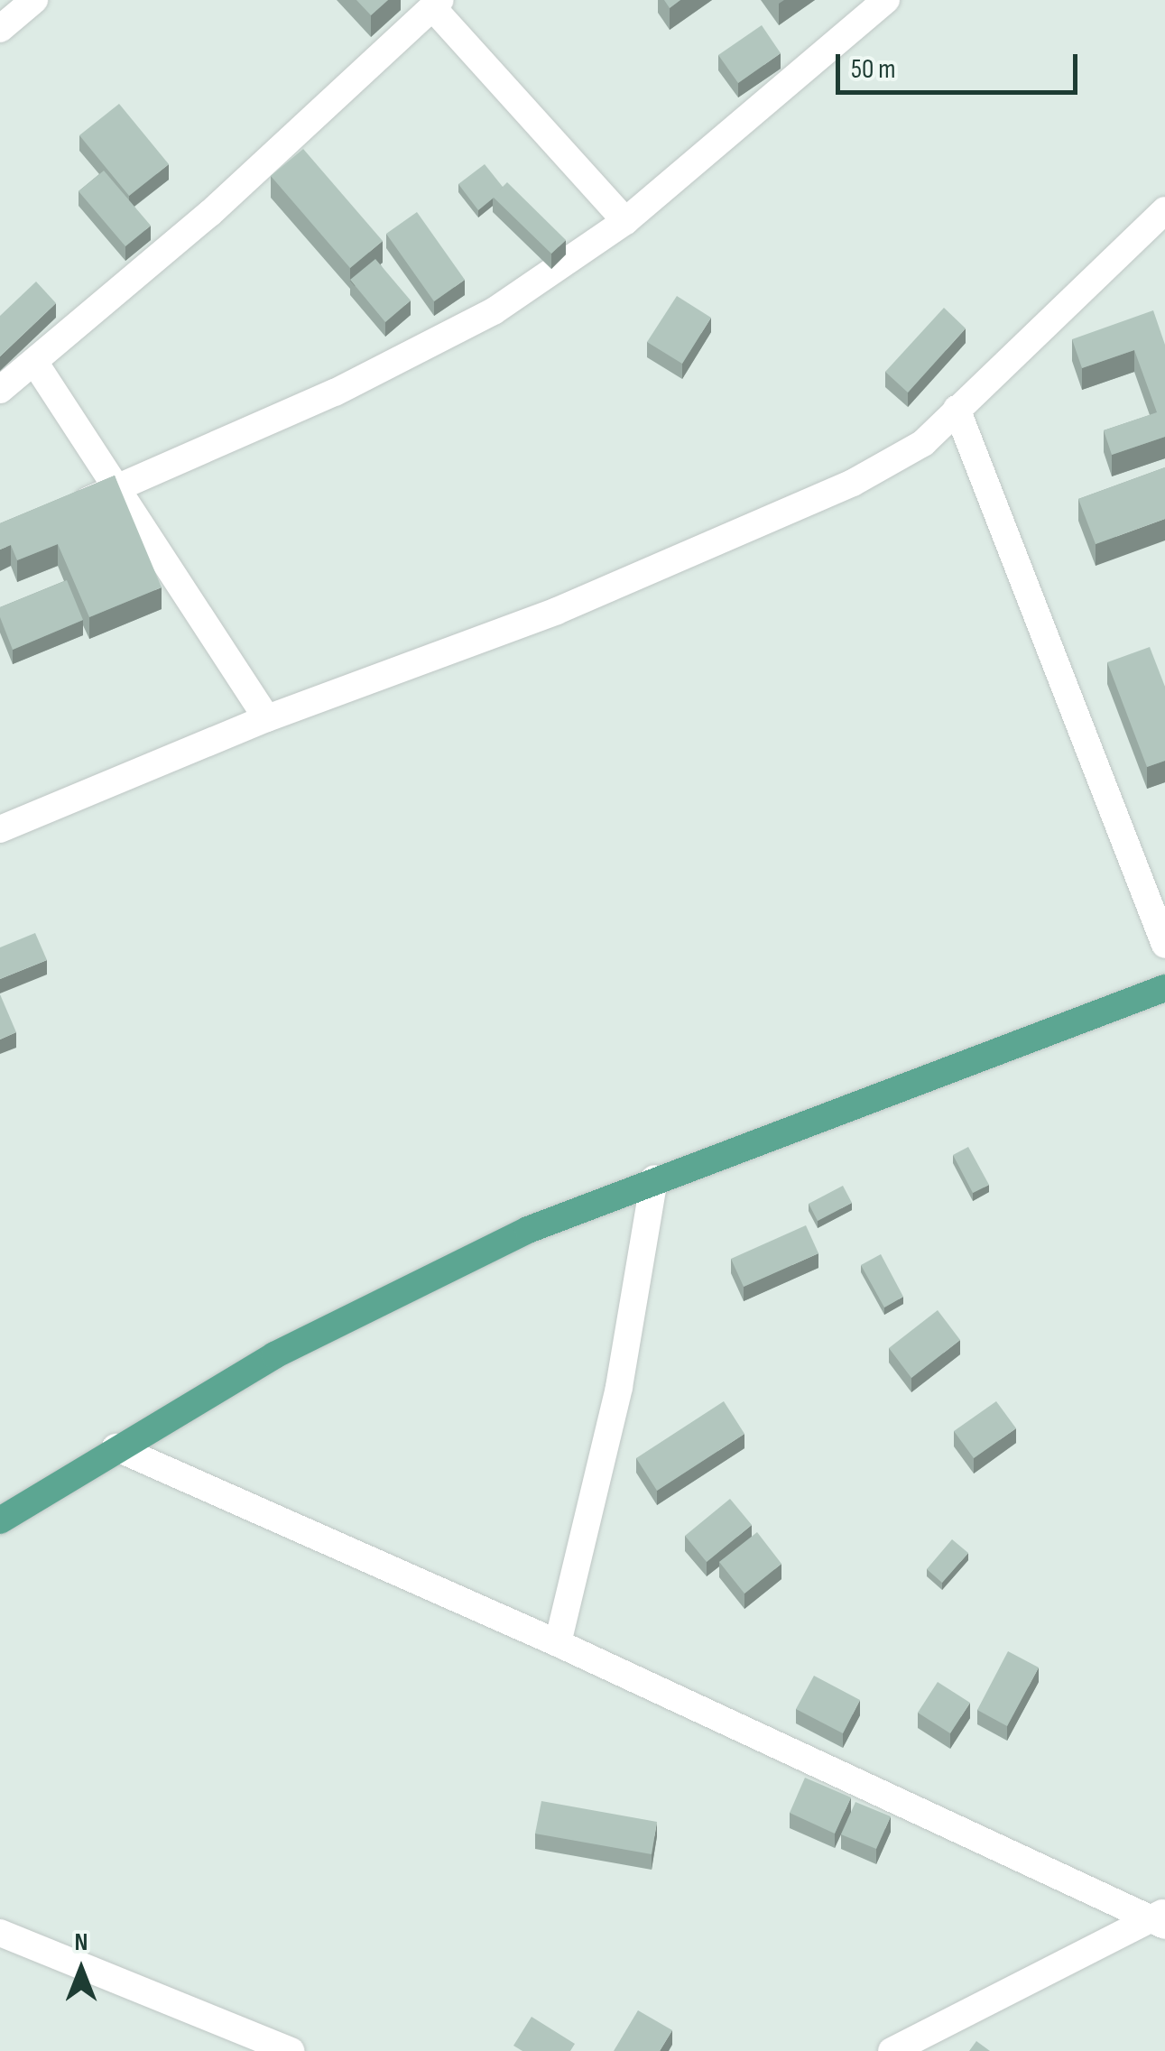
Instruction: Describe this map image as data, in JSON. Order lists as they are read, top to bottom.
{
  "scale_bar": "50 m",
  "north": "top"
}
